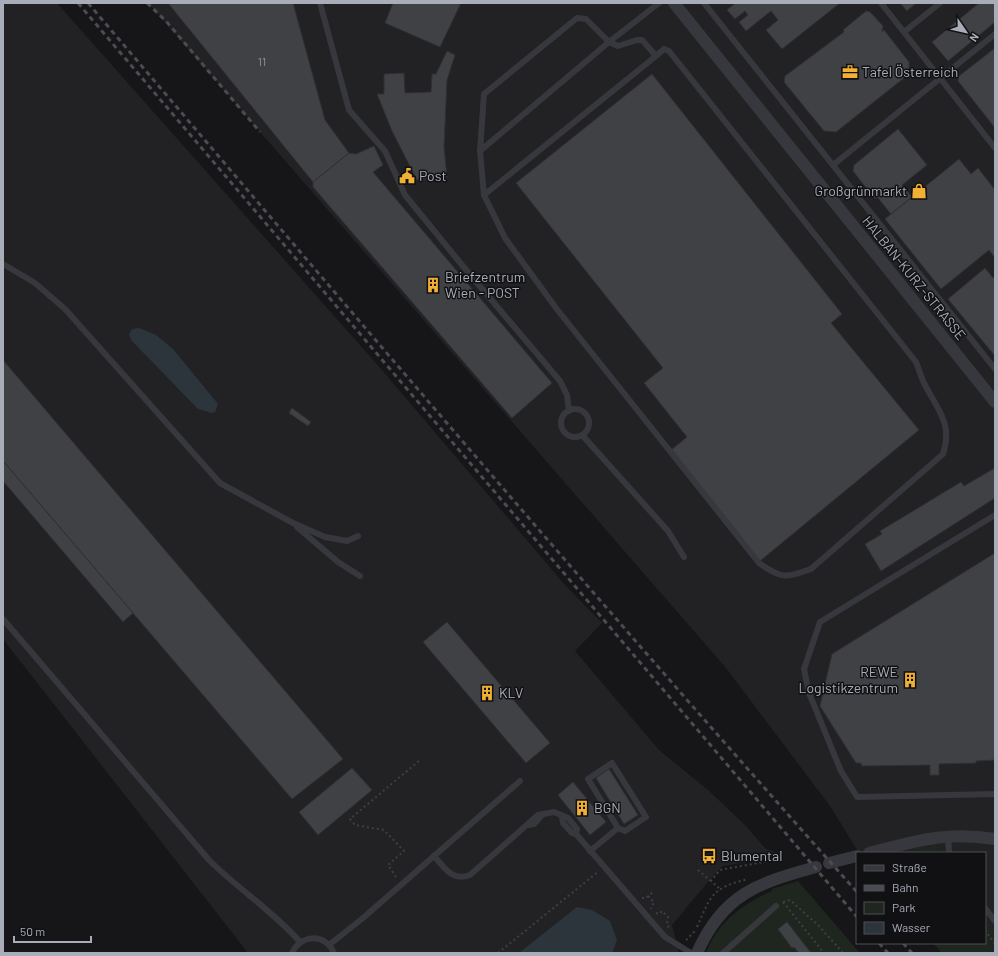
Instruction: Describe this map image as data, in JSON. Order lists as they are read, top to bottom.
{
  "streets": {
    "street": ["HALBAN-KURZ-STRASSE"]
  },
  "places": {
    "office": ["Tafel Österreich"],
    "public building": ["Post"],
    "shop": ["Großgrünmarkt"],
    "building": [
      "Briefzentrum Wien - POST",
      "REWE Logistikzentrum",
      "KLV",
      "BGN"
    ],
    "bus stop": ["Blumental"]
  },
  "house_numbers": ["11"],
  "legend": [
    "Straße",
    "Bahn",
    "Park",
    "Wasser"
  ],
  "scale_bar": "50 m",
  "north": "bottom right"
}
